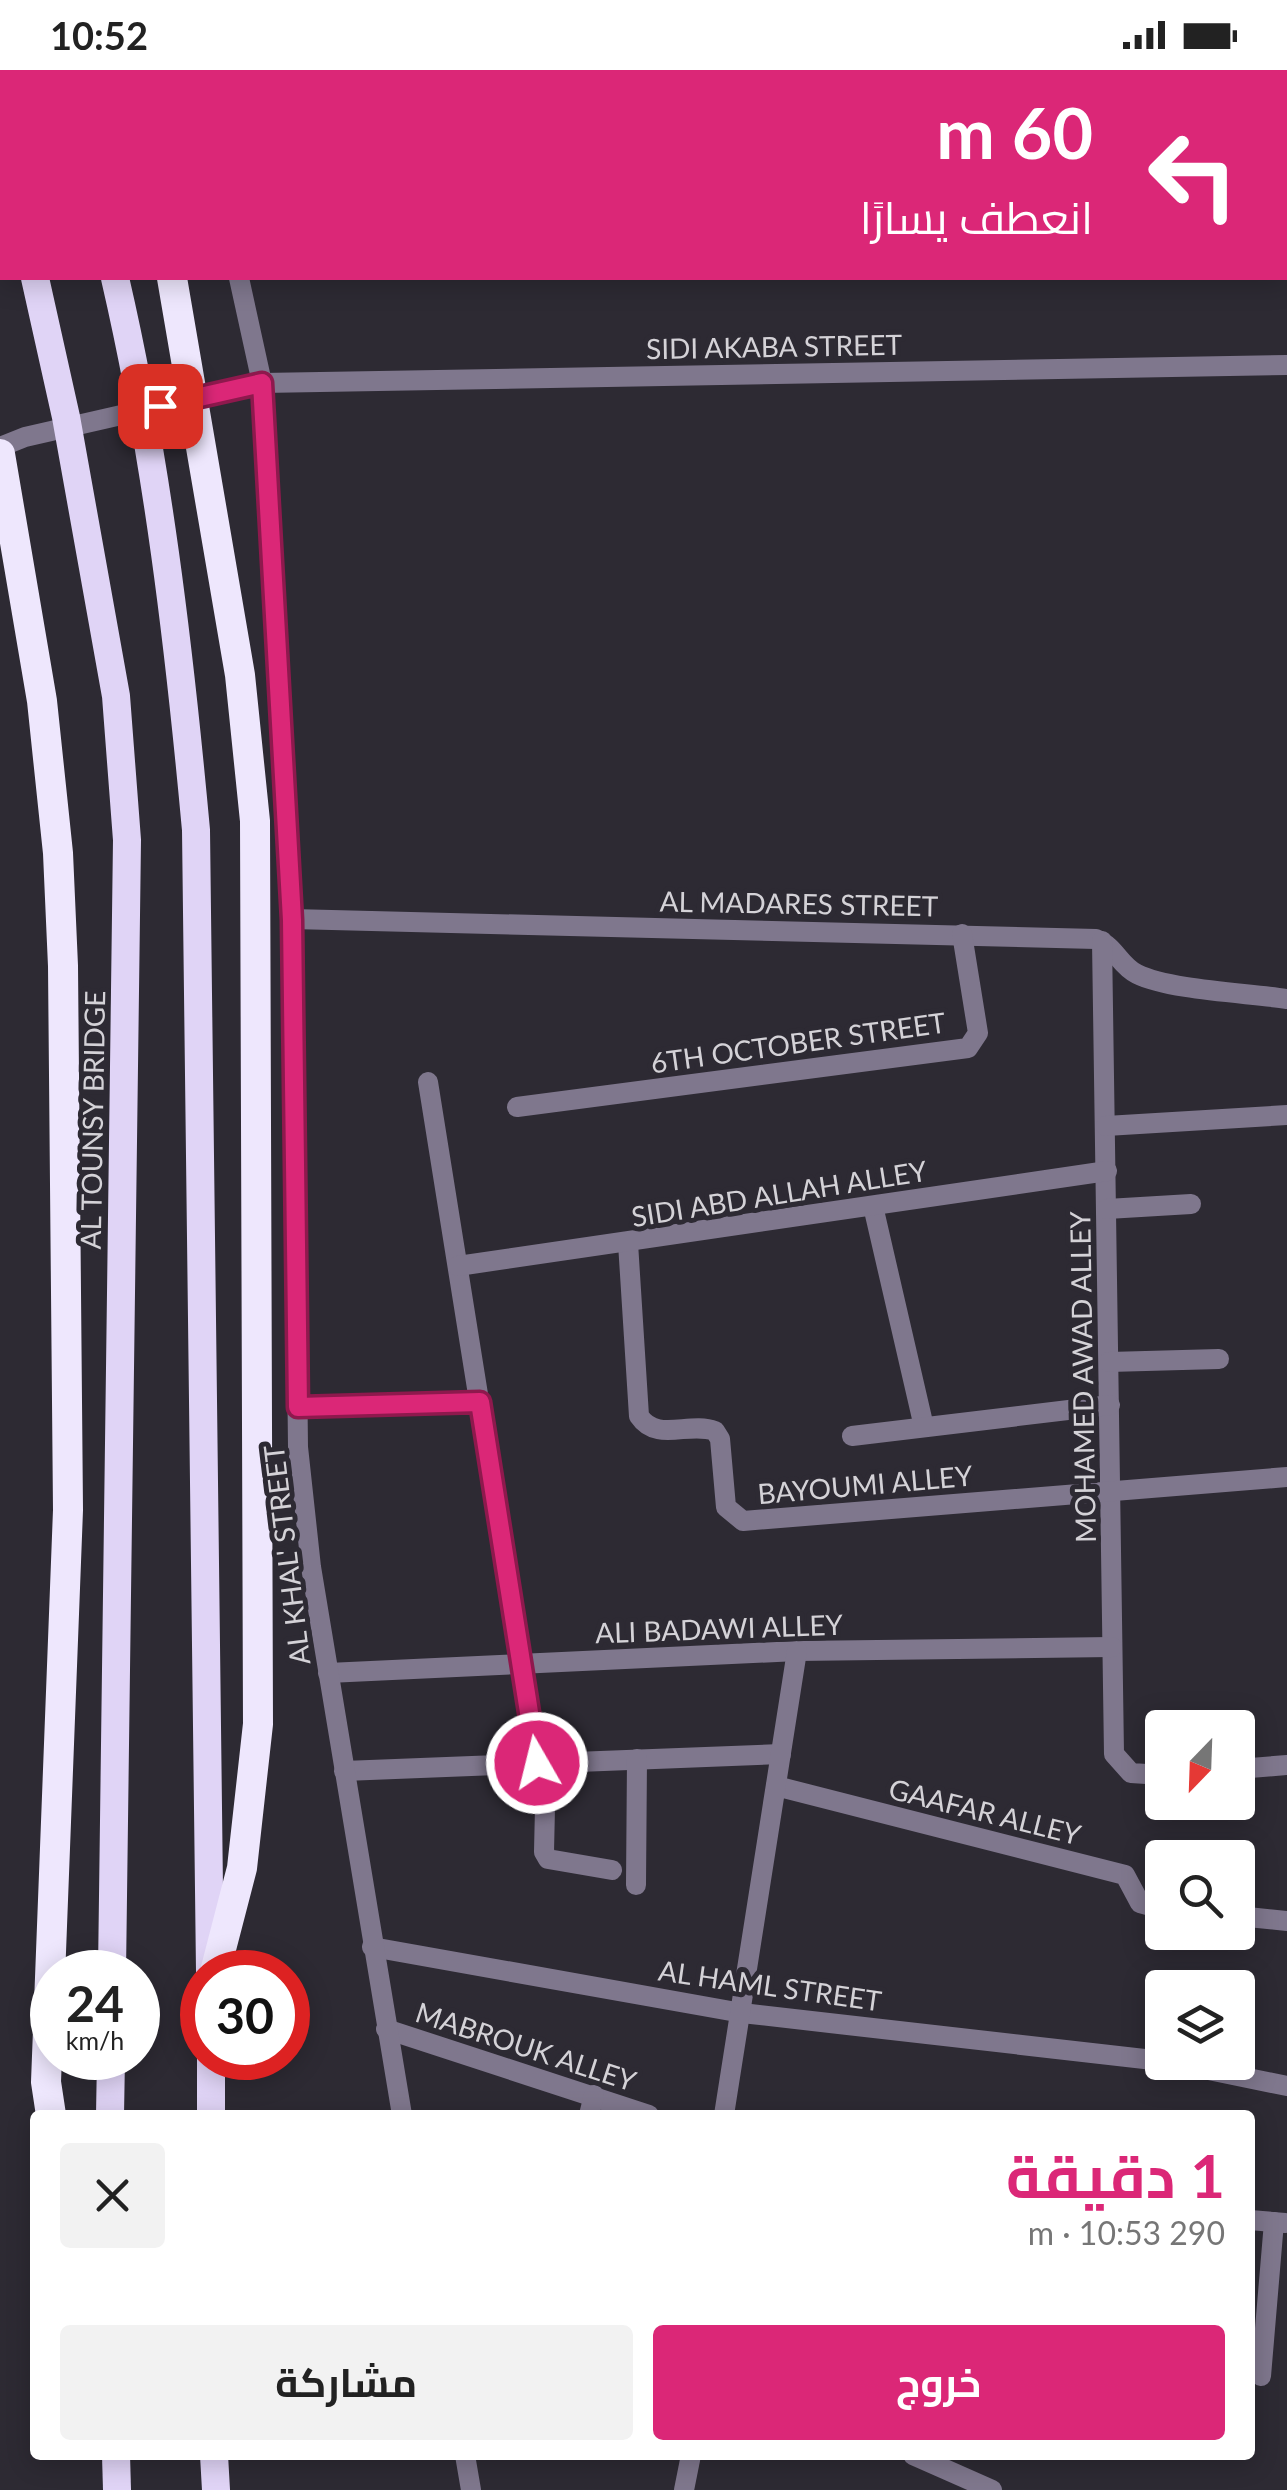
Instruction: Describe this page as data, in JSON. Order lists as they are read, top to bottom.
{
  "streets": {
    "highway": ["AL TOUNSY BRIDGE"],
    "street": [
      "SIDI AKABA STREET",
      "AL MADARES STREET",
      "6TH OCTOBER STREET",
      "SIDI ABD ALLAH ALLEY",
      "MOHAMED AWAD ALLEY",
      "BAYOUMI ALLEY",
      "AL KHAL' STREET",
      "ALI BADAWI ALLEY",
      "GAAFAR ALLEY",
      "AL HAML STREET",
      "MABROUK ALLEY"
    ]
  },
  "crossings": [
    ["SIDI AKABA STREET", "AL KHAL' STREET"],
    ["AL MADARES STREET", "6TH OCTOBER STREET"],
    ["AL MADARES STREET", "MOHAMED AWAD ALLEY"],
    ["AL MADARES STREET", "AL KHAL' STREET"],
    ["SIDI ABD ALLAH ALLEY", "MOHAMED AWAD ALLEY"],
    ["SIDI ABD ALLAH ALLEY", "BAYOUMI ALLEY"],
    ["MOHAMED AWAD ALLEY", "BAYOUMI ALLEY"],
    ["MOHAMED AWAD ALLEY", "ALI BADAWI ALLEY"],
    ["AL KHAL' STREET", "ALI BADAWI ALLEY"],
    ["AL KHAL' STREET", "AL HAML STREET"],
    ["AL KHAL' STREET", "MABROUK ALLEY"]
  ],
  "north": "bottom left",
  "page": {
    "status": "10:52",
    "turn": ["60 m", "انعطف يسارًا"],
    "speed": "24 km/h",
    "limit": "30",
    "heading": ["1 دقيقة", "290 m · 10:53"],
    "buttons": ["خروج", "مشاركة"]
  }
}
